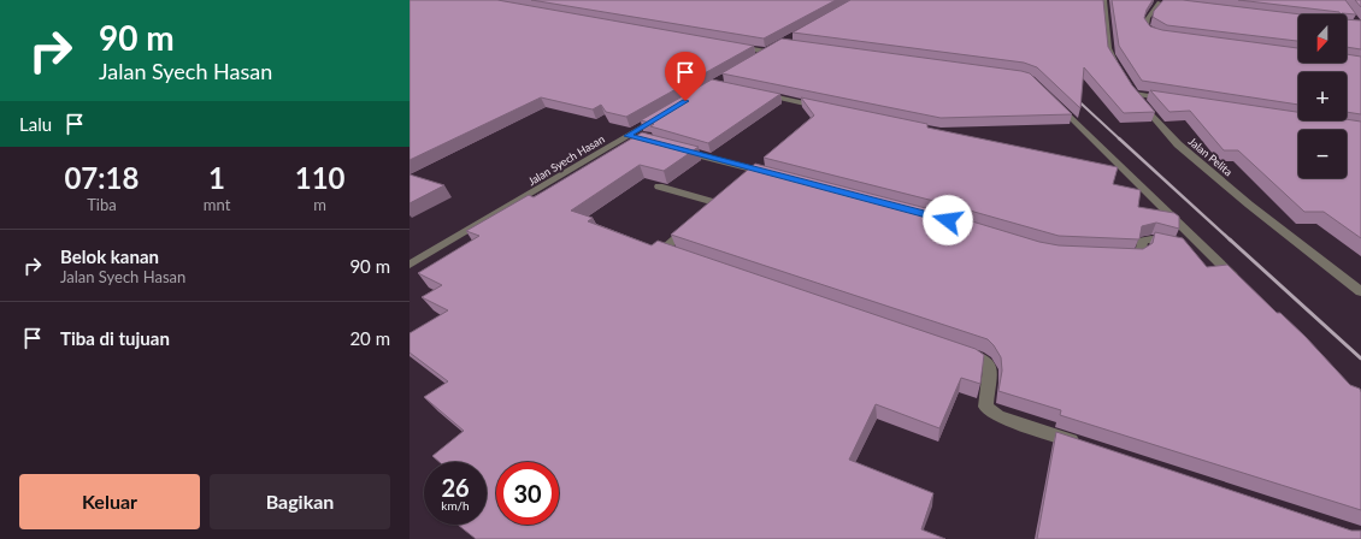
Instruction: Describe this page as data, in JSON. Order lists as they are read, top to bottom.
{
  "streets": {
    "street": ["Jalan Pelita", "Jalan Syech Hasan"]
  },
  "north": "bottom",
  "page": {
    "turn": ["90 m", "Jalan Syech Hasan"],
    "map_buttons": ["+", "−"],
    "then": "Lalu",
    "eta": [
      "07:18",
      "Tiba",
      "1",
      "mnt",
      "110",
      "m"
    ],
    "list": [
      {
        "name": "Belok kanan",
        "note": "Jalan Syech Hasan",
        "value": "90 m"
      },
      {
        "name": "Tiba di tujuan",
        "value": "20 m"
      }
    ],
    "speed": "26 km/h",
    "limit": "30",
    "buttons": ["Keluar", "Bagikan"]
  }
}
